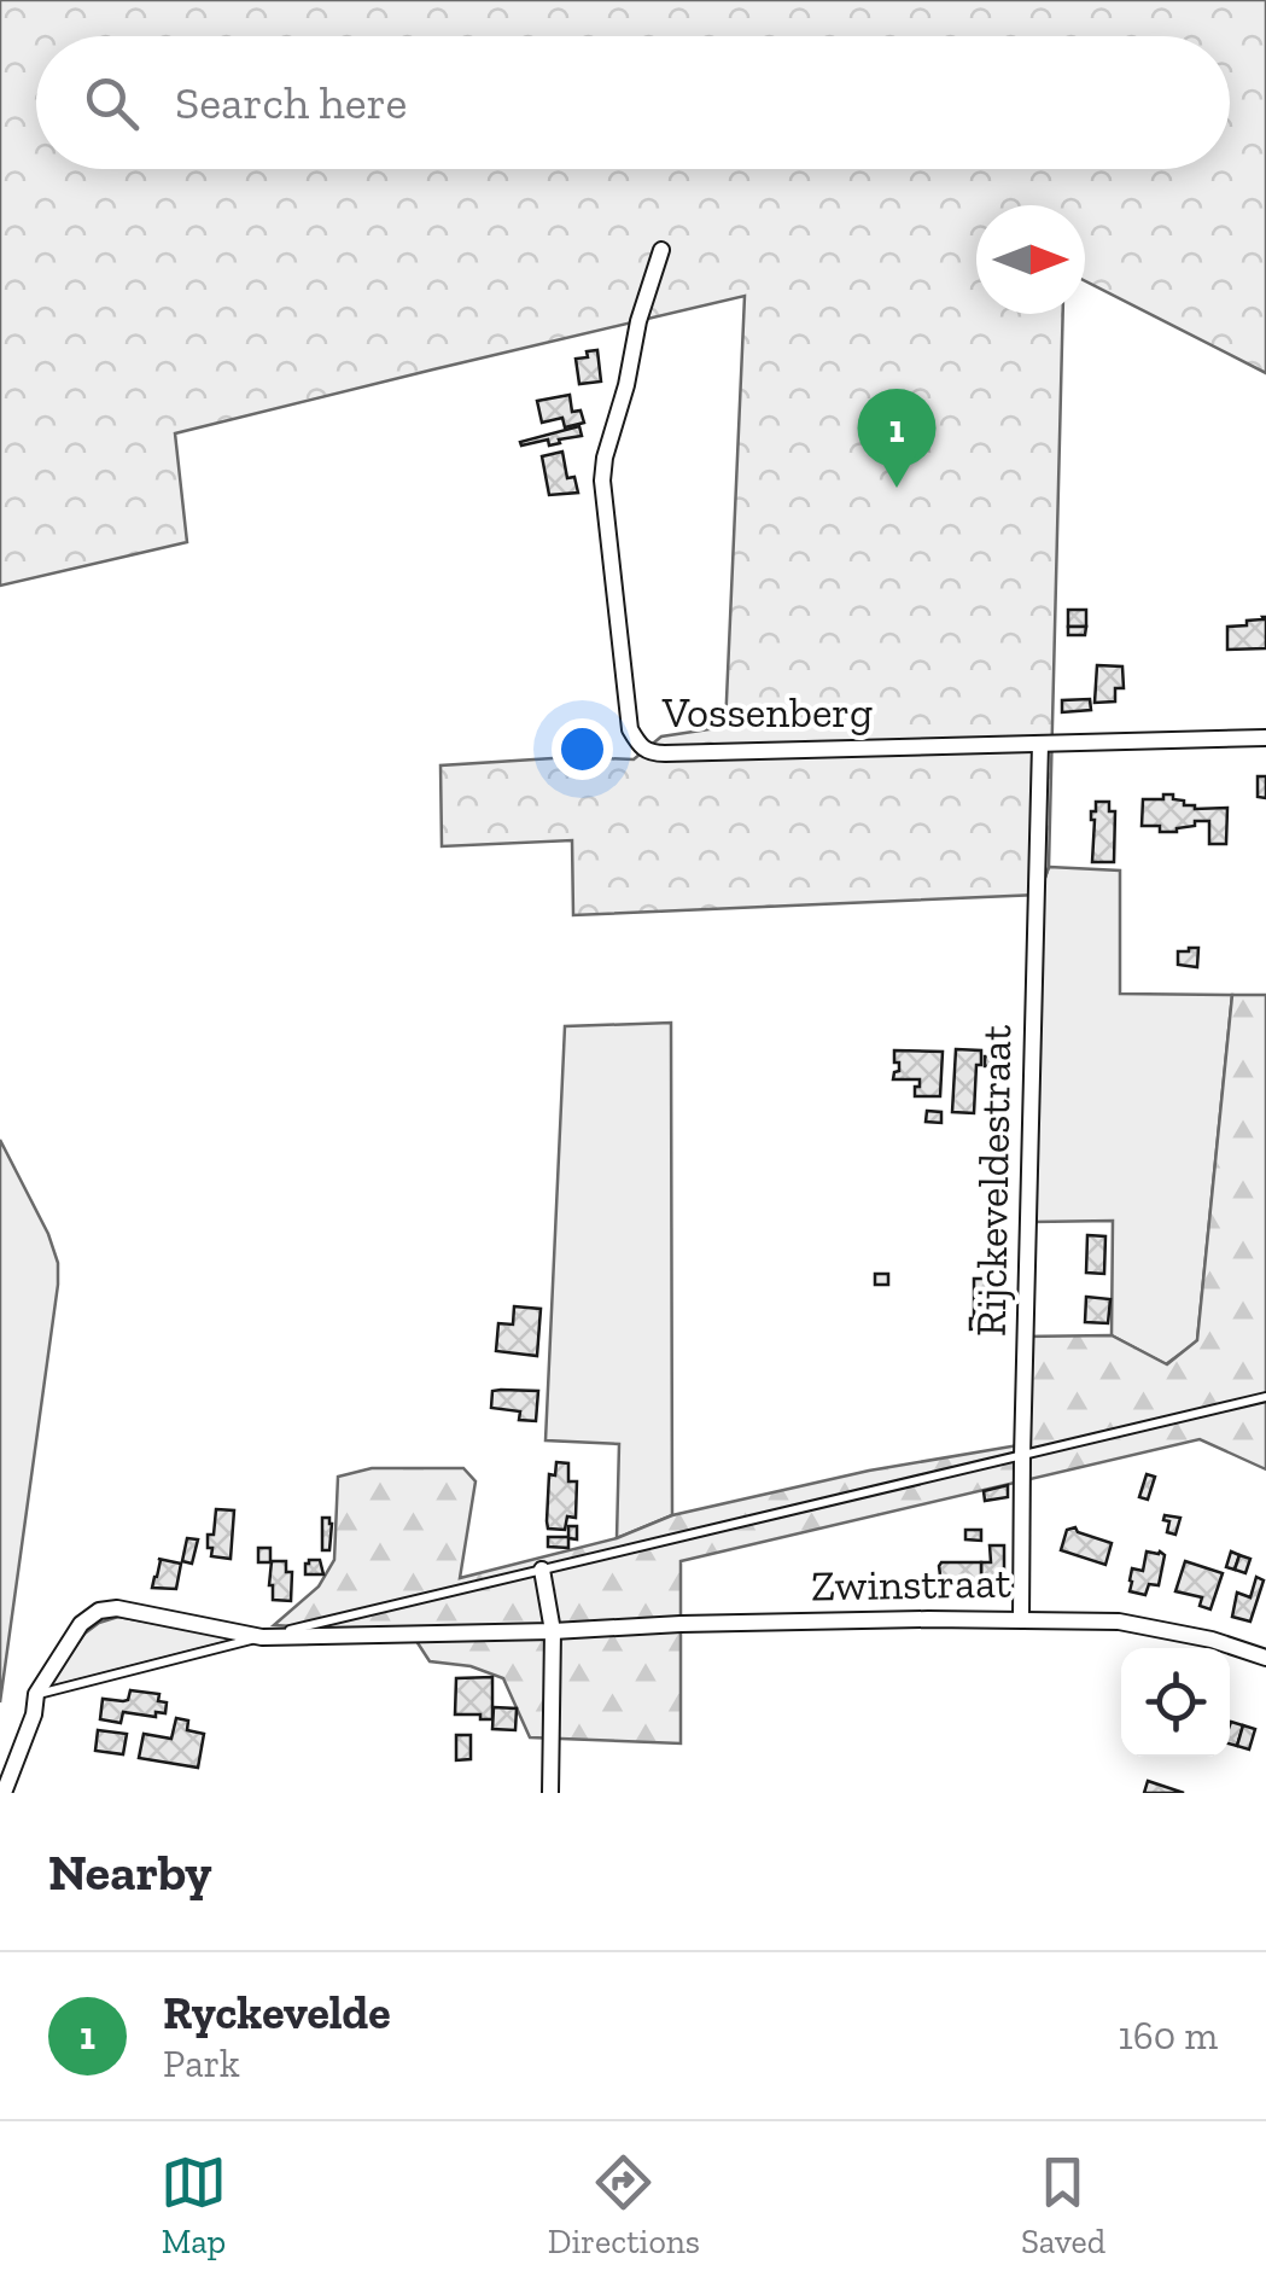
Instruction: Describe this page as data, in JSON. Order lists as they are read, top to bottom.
{
  "streets": {
    "street": ["Vossenberg", "Rijckeveldestraat", "Zwinstraat"]
  },
  "crossings": [
    ["Vossenberg", "Rijckeveldestraat"],
    ["Rijckeveldestraat", "Zwinstraat"]
  ],
  "north": "right",
  "page": {
    "search": "Search here",
    "pins": "1",
    "heading": "Nearby",
    "list": [
      {
        "mark": "1",
        "name": "Ryckevelde",
        "note": "Park",
        "value": "160 m"
      }
    ],
    "nav": ["Map", "Directions", "Saved"]
  }
}
